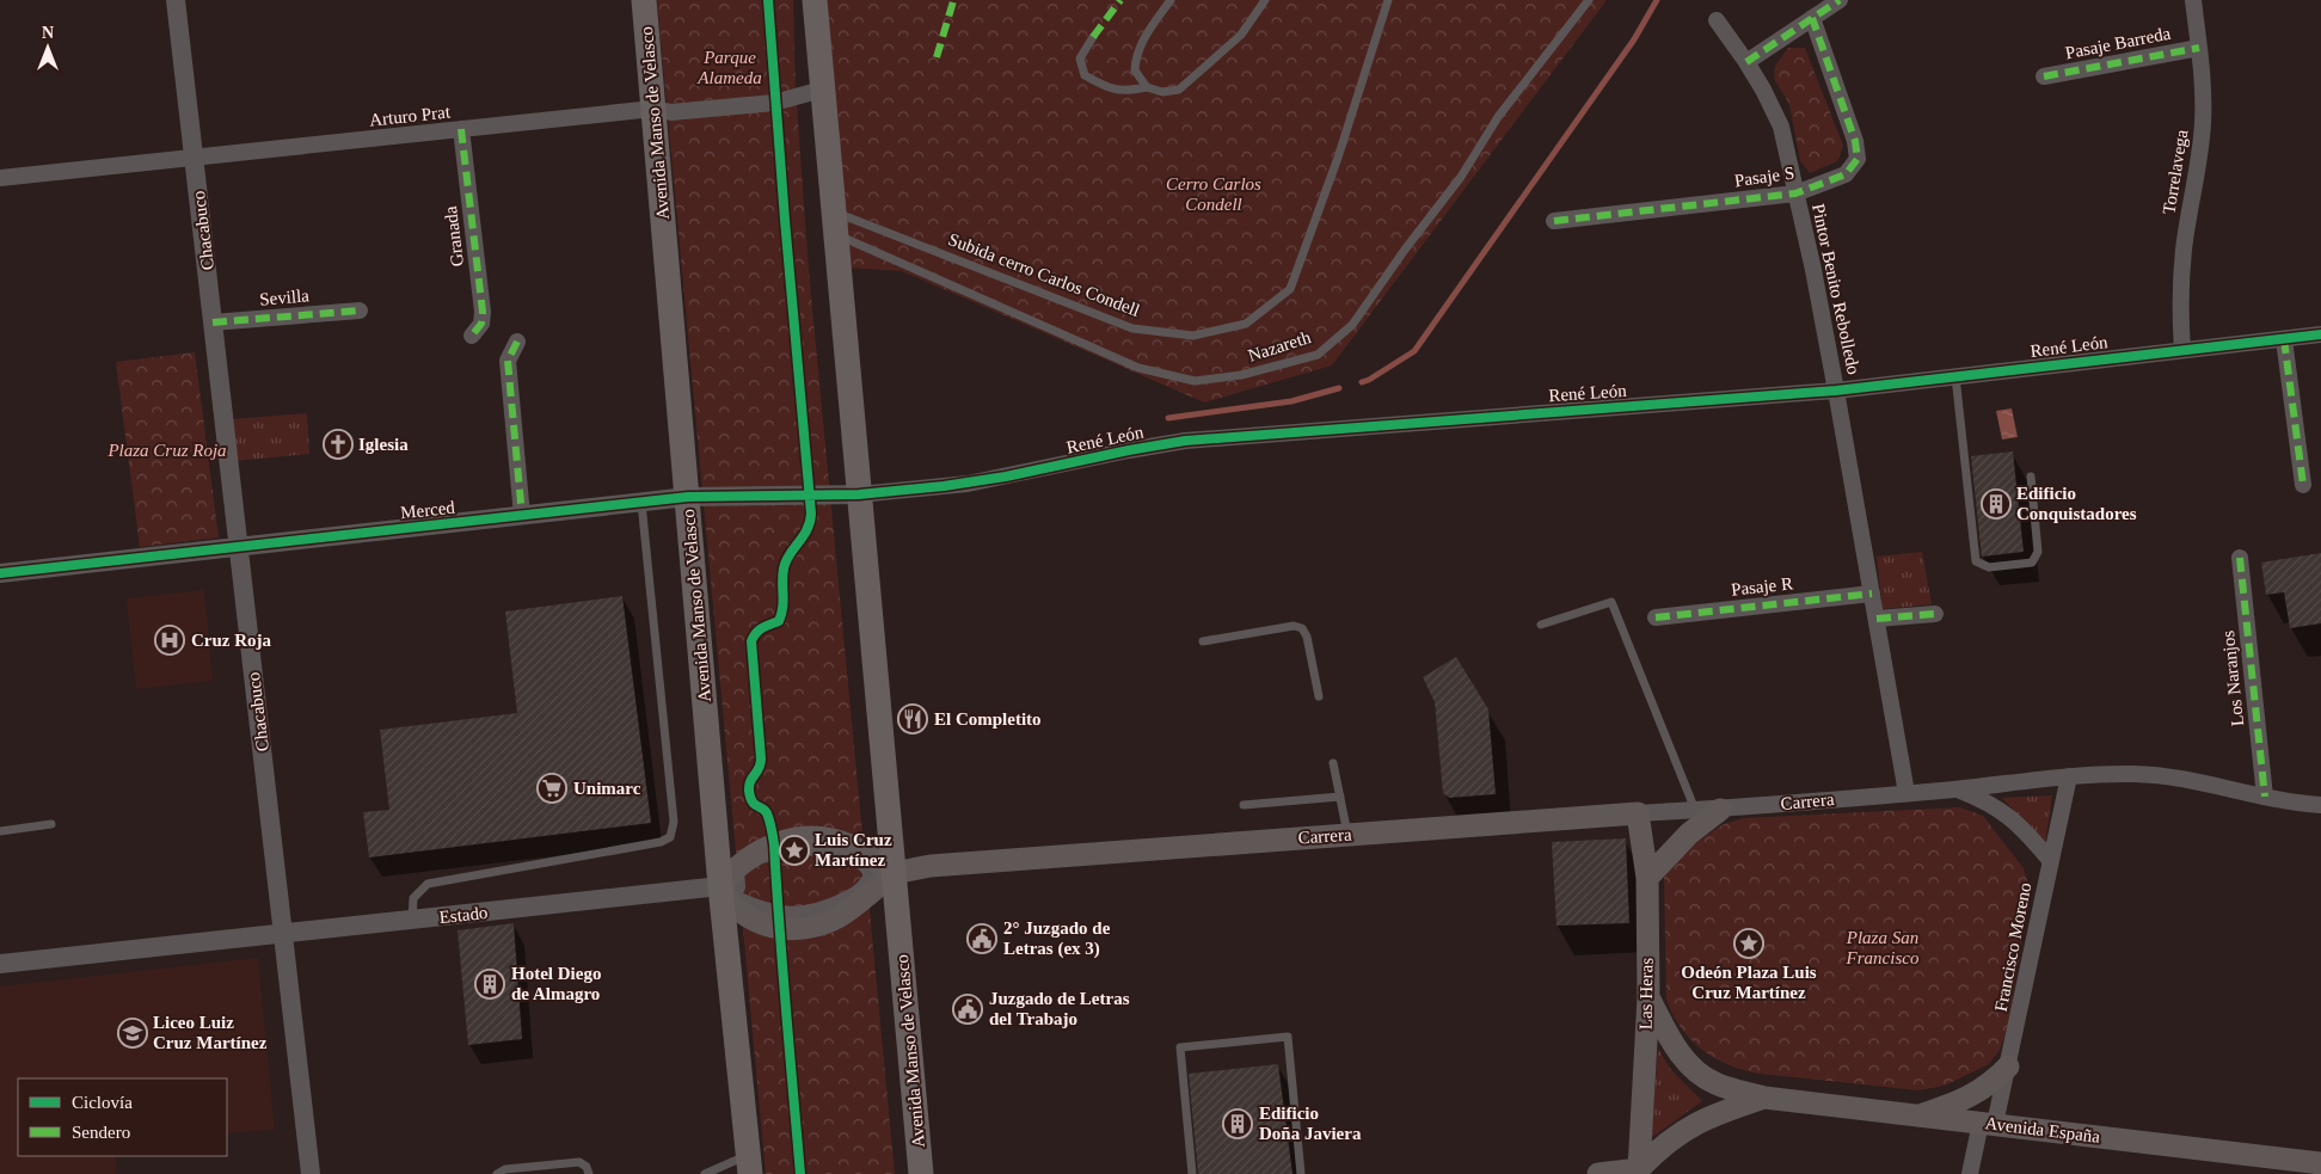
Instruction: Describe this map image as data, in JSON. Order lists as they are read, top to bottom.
{
  "streets": {
    "main road": [
      "Avenida Manso de Velasco",
      "Carrera",
      "Las Heras",
      "Avenida España"
    ],
    "street": [
      "Pasaje Barreda",
      "Arturo Prat",
      "Torrelavega",
      "Pasaje S",
      "Chacabuco",
      "Granada",
      "Pintor Benito Rebolledo",
      "Sevilla",
      "René León",
      "Merced",
      "Pasaje R",
      "Los Naranjos",
      "Estado",
      "Francisco Moreno"
    ],
    "lane": ["Subida cerro Carlos Condell", "Nazareth"]
  },
  "crossings": [
    ["Pasaje Barreda", "Torrelavega"],
    ["Arturo Prat", "Avenida Manso de Velasco"],
    ["Arturo Prat", "Chacabuco"],
    ["Arturo Prat", "Granada"],
    ["Avenida Manso de Velasco", "Subida cerro Carlos Condell"],
    ["Avenida Manso de Velasco", "Nazareth"],
    ["Avenida Manso de Velasco", "René León"],
    ["Avenida Manso de Velasco", "Merced"],
    ["Avenida Manso de Velasco", "Carrera"],
    ["Avenida Manso de Velasco", "Estado"],
    ["Torrelavega", "René León"],
    ["Pasaje S", "Pintor Benito Rebolledo"],
    ["Chacabuco", "Sevilla"],
    ["Chacabuco", "Merced"],
    ["Chacabuco", "Estado"],
    ["Subida cerro Carlos Condell", "Nazareth"],
    ["Pintor Benito Rebolledo", "René León"],
    ["Pintor Benito Rebolledo", "Pasaje R"],
    ["Pintor Benito Rebolledo", "Carrera"],
    ["René León", "Merced"],
    ["Los Naranjos", "Carrera"],
    ["Carrera", "Francisco Moreno"],
    ["Carrera", "Las Heras"],
    ["Francisco Moreno", "Avenida España"],
    ["Las Heras", "Avenida España"]
  ],
  "parks": [
    "Parque Alameda",
    "Cerro Carlos Condell",
    "Plaza Cruz Roja",
    "Plaza San Francisco"
  ],
  "places": {
    "church": ["Iglesia"],
    "building": ["Edificio Conquistadores", "Hotel Diego de Almagro", "Edificio Doña Javiera"],
    "hospital": ["Cruz Roja"],
    "restaurant": ["El Completito"],
    "supermarket": ["Unimarc"],
    "place": ["Luis Cruz Martínez", "Odeón Plaza Luis Cruz Martínez"],
    "public building": ["2° Juzgado de Letras (ex 3)", "Juzgado de Letras del Trabajo"],
    "school or university": ["Liceo Luiz Cruz Martínez"]
  },
  "legend": ["Ciclovía", "Sendero"],
  "north": "top"
}
